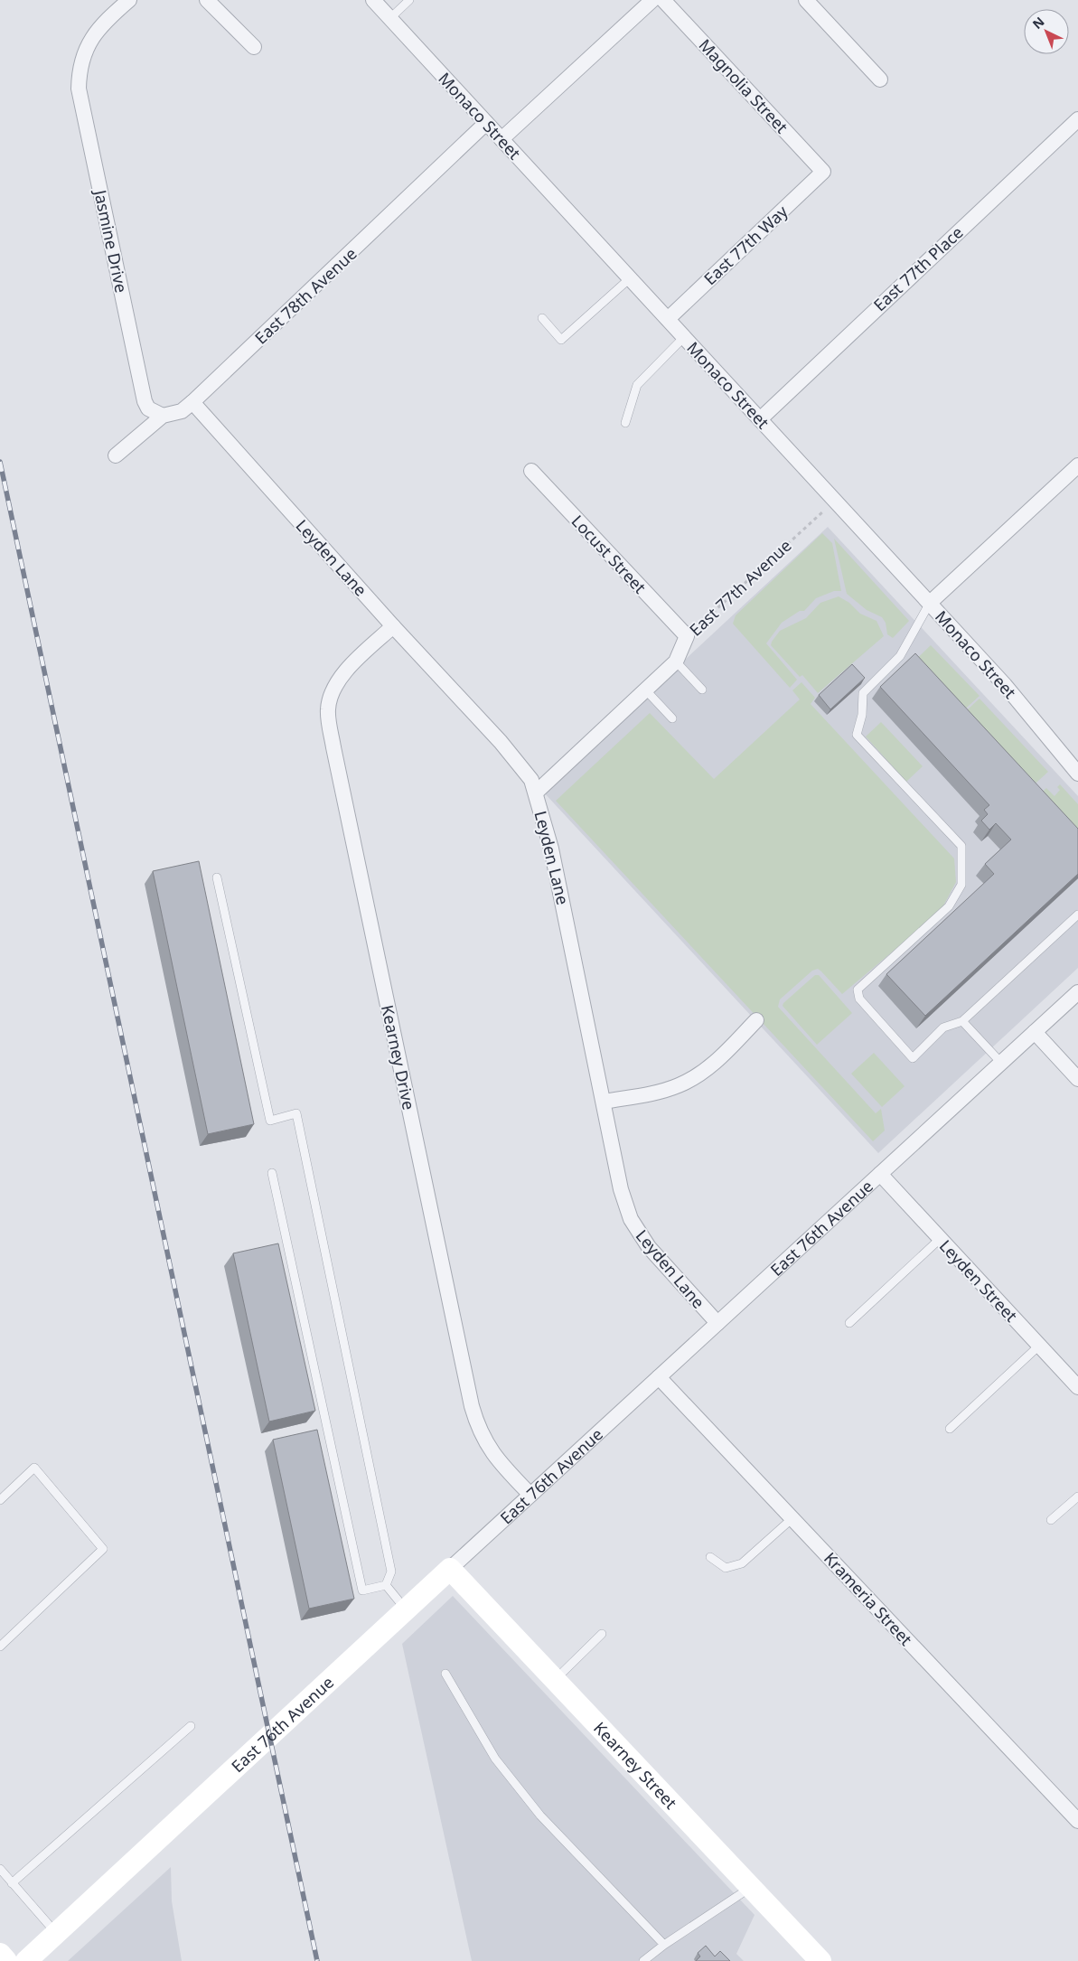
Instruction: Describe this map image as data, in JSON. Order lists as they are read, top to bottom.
{
  "streets": {
    "street": [
      "Magnolia Street",
      "Monaco Street",
      "Jasmine Drive",
      "East 77th Way",
      "East 77th Place",
      "East 78th Avenue",
      "Locust Street",
      "Leyden Lane",
      "East 77th Avenue",
      "Kearney Drive",
      "East 76th Avenue",
      "Leyden Street",
      "Krameria Street",
      "Kearney Street"
    ]
  },
  "crossings": [
    ["Magnolia Street", "East 77th Way"],
    ["Monaco Street", "East 77th Way"],
    ["Monaco Street", "East 77th Place"],
    ["Monaco Street", "East 78th Avenue"],
    ["Monaco Street", "East 77th Avenue"],
    ["Jasmine Drive", "East 78th Avenue"],
    ["East 78th Avenue", "Leyden Lane"],
    ["Locust Street", "East 77th Avenue"],
    ["Leyden Lane", "East 77th Avenue"],
    ["Leyden Lane", "Kearney Drive"],
    ["Leyden Lane", "East 76th Avenue"],
    ["Kearney Drive", "East 76th Avenue"],
    ["East 76th Avenue", "Leyden Street"],
    ["East 76th Avenue", "Krameria Street"],
    ["East 76th Avenue", "Kearney Street"]
  ],
  "north": "top left"
}
